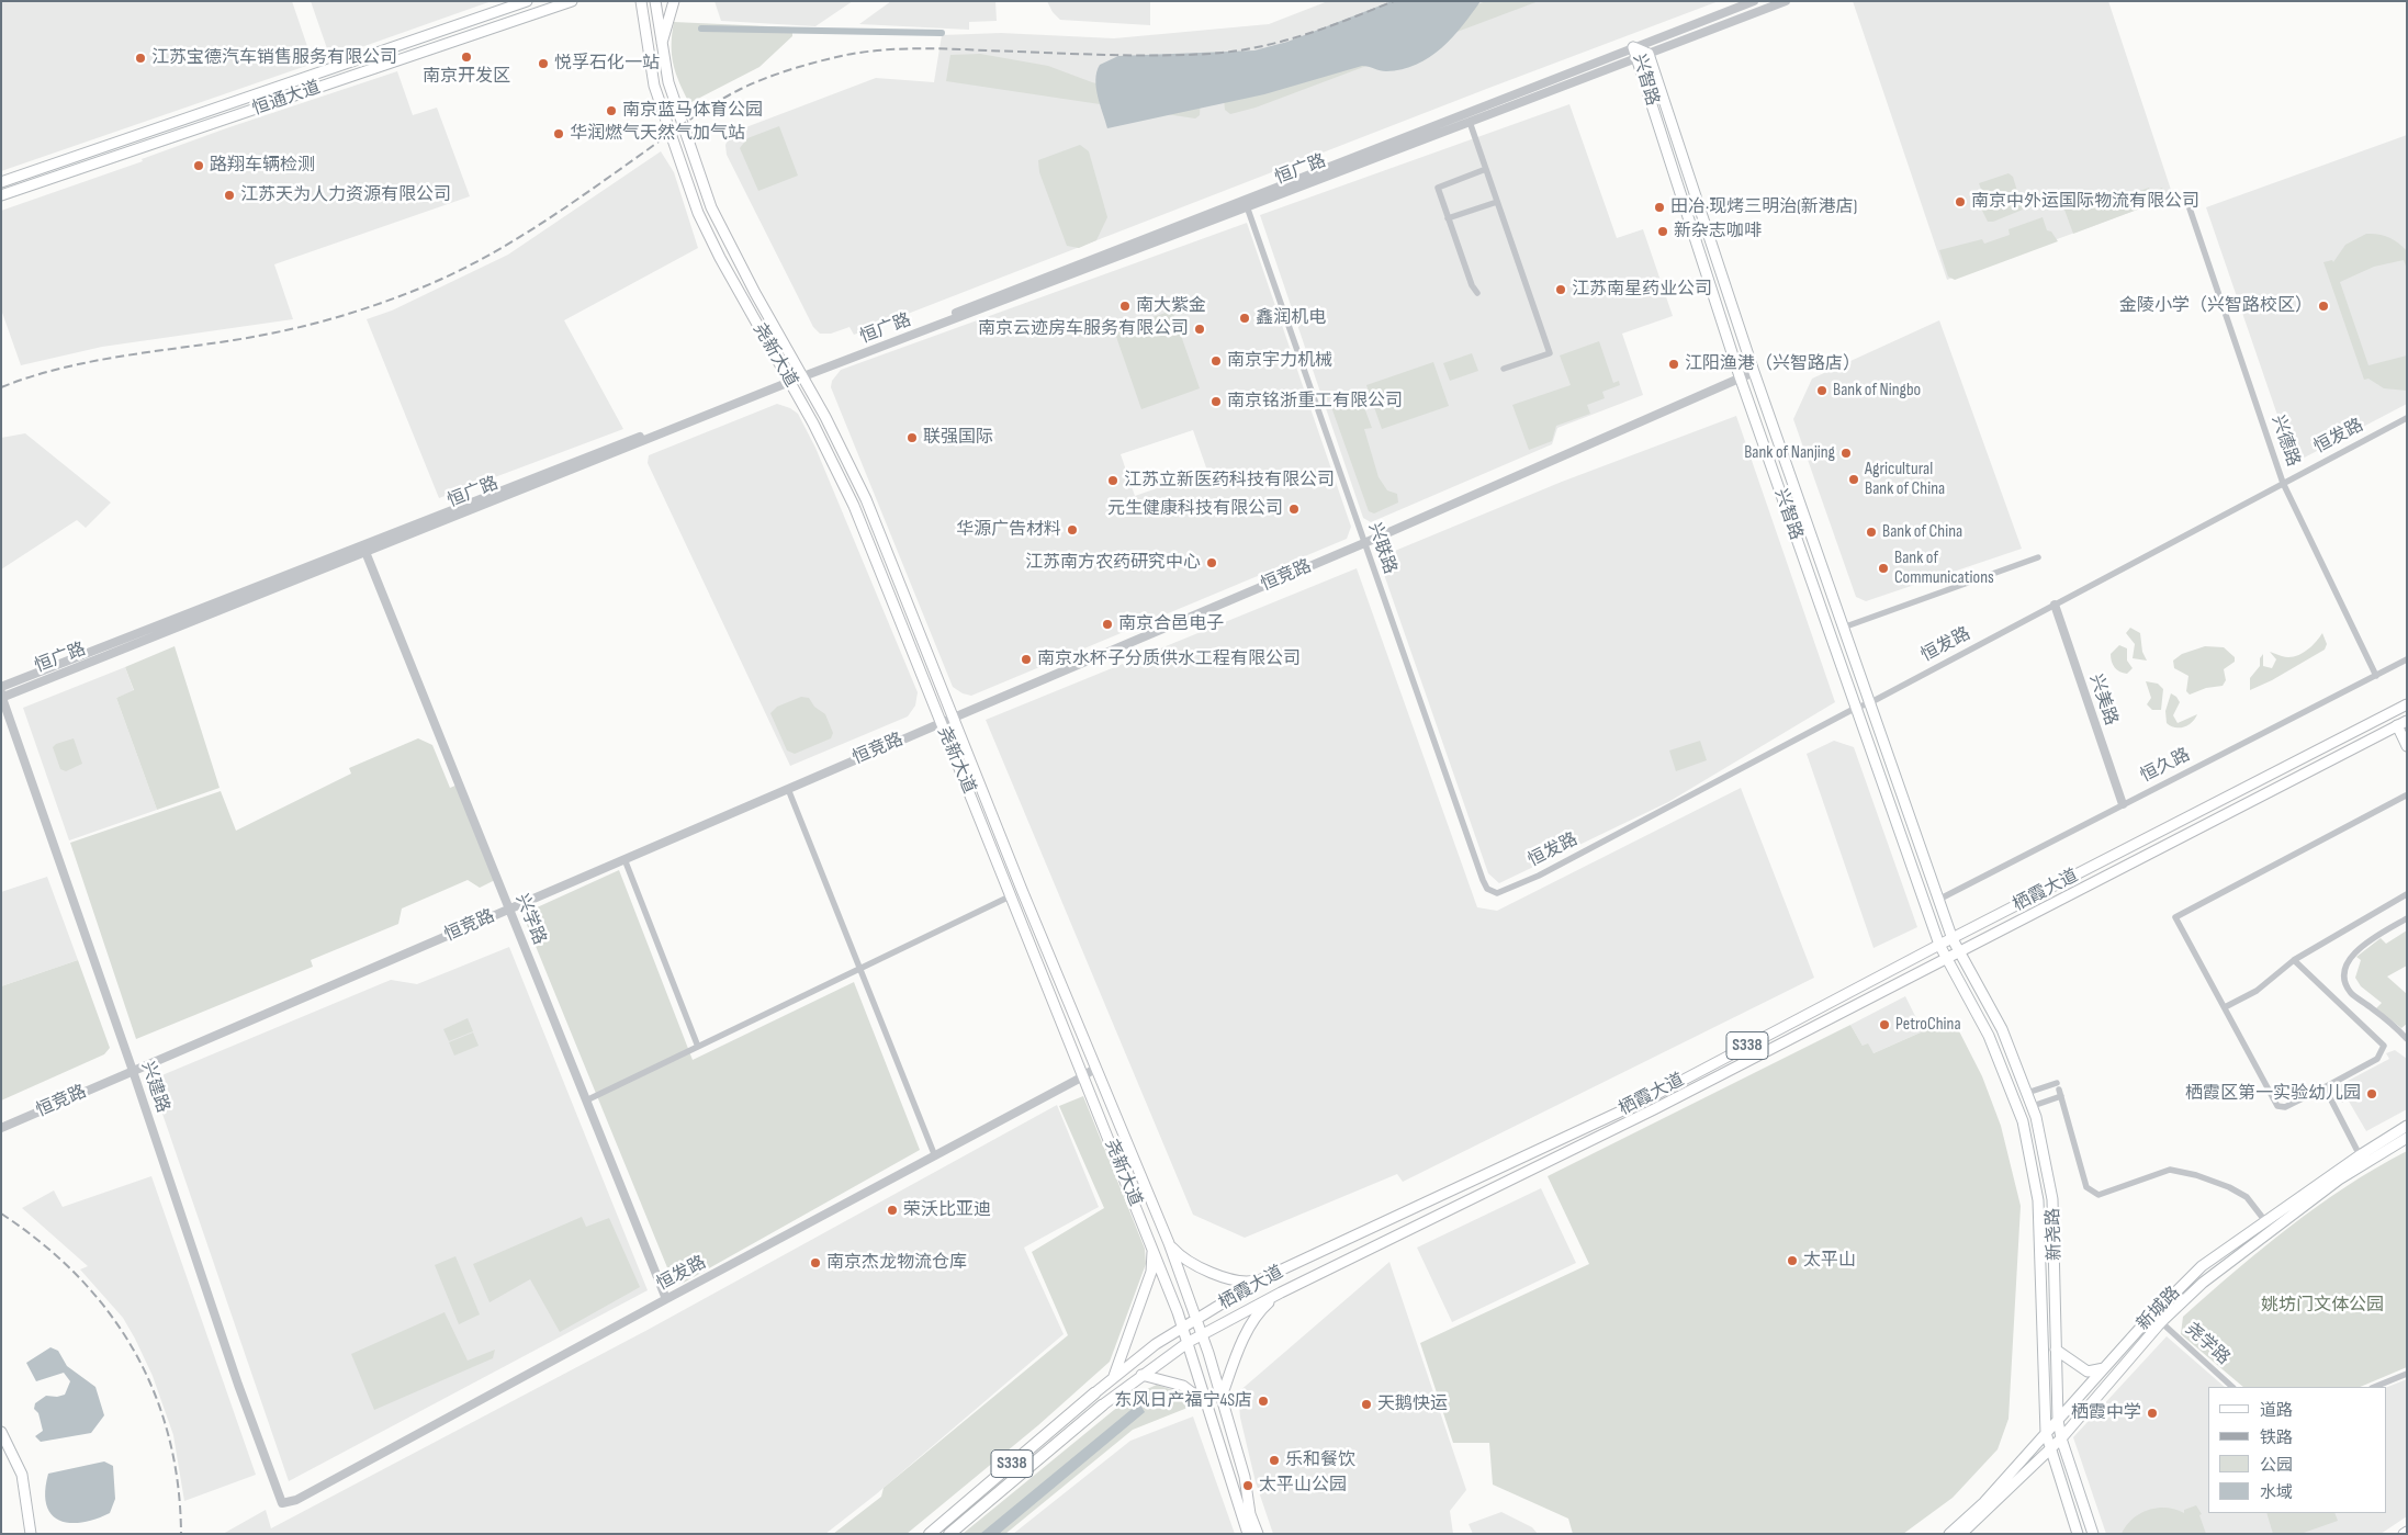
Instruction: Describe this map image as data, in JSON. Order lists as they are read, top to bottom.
{
  "streets": {
    "highway": ["栖霞大道", "S338"],
    "main road": [
      "兴智路",
      "恒通大道",
      "尧新大道",
      "新尧路",
      "新城路"
    ],
    "street": [
      "恒广路",
      "恒发路",
      "兴德路",
      "兴联路",
      "恒竞路",
      "兴美路",
      "恒久路",
      "兴学路",
      "兴建路",
      "尧学路"
    ]
  },
  "crossings": [
    ["兴智路", "恒广路"],
    ["兴智路", "恒发路"],
    ["兴智路", "恒竞路"],
    ["兴智路", "恒久路"],
    ["兴智路", "栖霞大道"],
    ["兴智路", "新尧路"],
    ["恒广路", "尧新大道"],
    ["恒广路", "兴联路"],
    ["恒广路", "兴学路"],
    ["恒广路", "兴建路"],
    ["尧新大道", "恒发路"],
    ["尧新大道", "恒竞路"],
    ["尧新大道", "栖霞大道"],
    ["恒发路", "兴德路"],
    ["恒发路", "兴联路"],
    ["恒发路", "兴美路"],
    ["恒发路", "兴学路"],
    ["恒发路", "兴建路"],
    ["兴德路", "恒久路"],
    ["兴联路", "恒竞路"],
    ["恒竞路", "兴学路"],
    ["恒竞路", "兴建路"],
    ["兴美路", "恒久路"],
    ["栖霞大道", "新尧路"],
    ["新尧路", "新城路"],
    ["新城路", "尧学路"]
  ],
  "parks": ["姚坊门文体公园"],
  "places": [
    "南京开发区",
    "江苏宝德汽车销售服务有限公司",
    "悦孚石化一站",
    "南京蓝马体育公园",
    "华润燃气天然气加气站",
    "路翔车辆检测",
    "江苏天为人力资源有限公司",
    "南京中外运国际物流有限公司",
    "田冶·现烤三明治(新港店)",
    "新杂志咖啡",
    "江苏南星药业公司",
    "南大紫金",
    "金陵小学（兴智路校区）",
    "鑫润机电",
    "南京云迹房车服务有限公司",
    "南京宇力机械",
    "江阳渔港（兴智路店）",
    "Bank of Ningbo",
    "南京铭浙重工有限公司",
    "联强国际",
    "Bank of Nanjing",
    "Agricultural Bank of China",
    "江苏立新医药科技有限公司",
    "元生健康科技有限公司",
    "华源广告材料",
    "Bank of China",
    "江苏南方农药研究中心",
    "Bank of Communications",
    "南京合邑电子",
    "南京水杯子分质供水工程有限公司",
    "PetroChina",
    "栖霞区第一实验幼儿园",
    "荣沃比亚迪",
    "太平山",
    "南京杰龙物流仓库",
    "东风日产福宁4S店",
    "天鹅快运",
    "栖霞中学",
    "乐和餐饮",
    "太平山公园"
  ],
  "legend": [
    "道路",
    "铁路",
    "公园",
    "水域"
  ]
}
